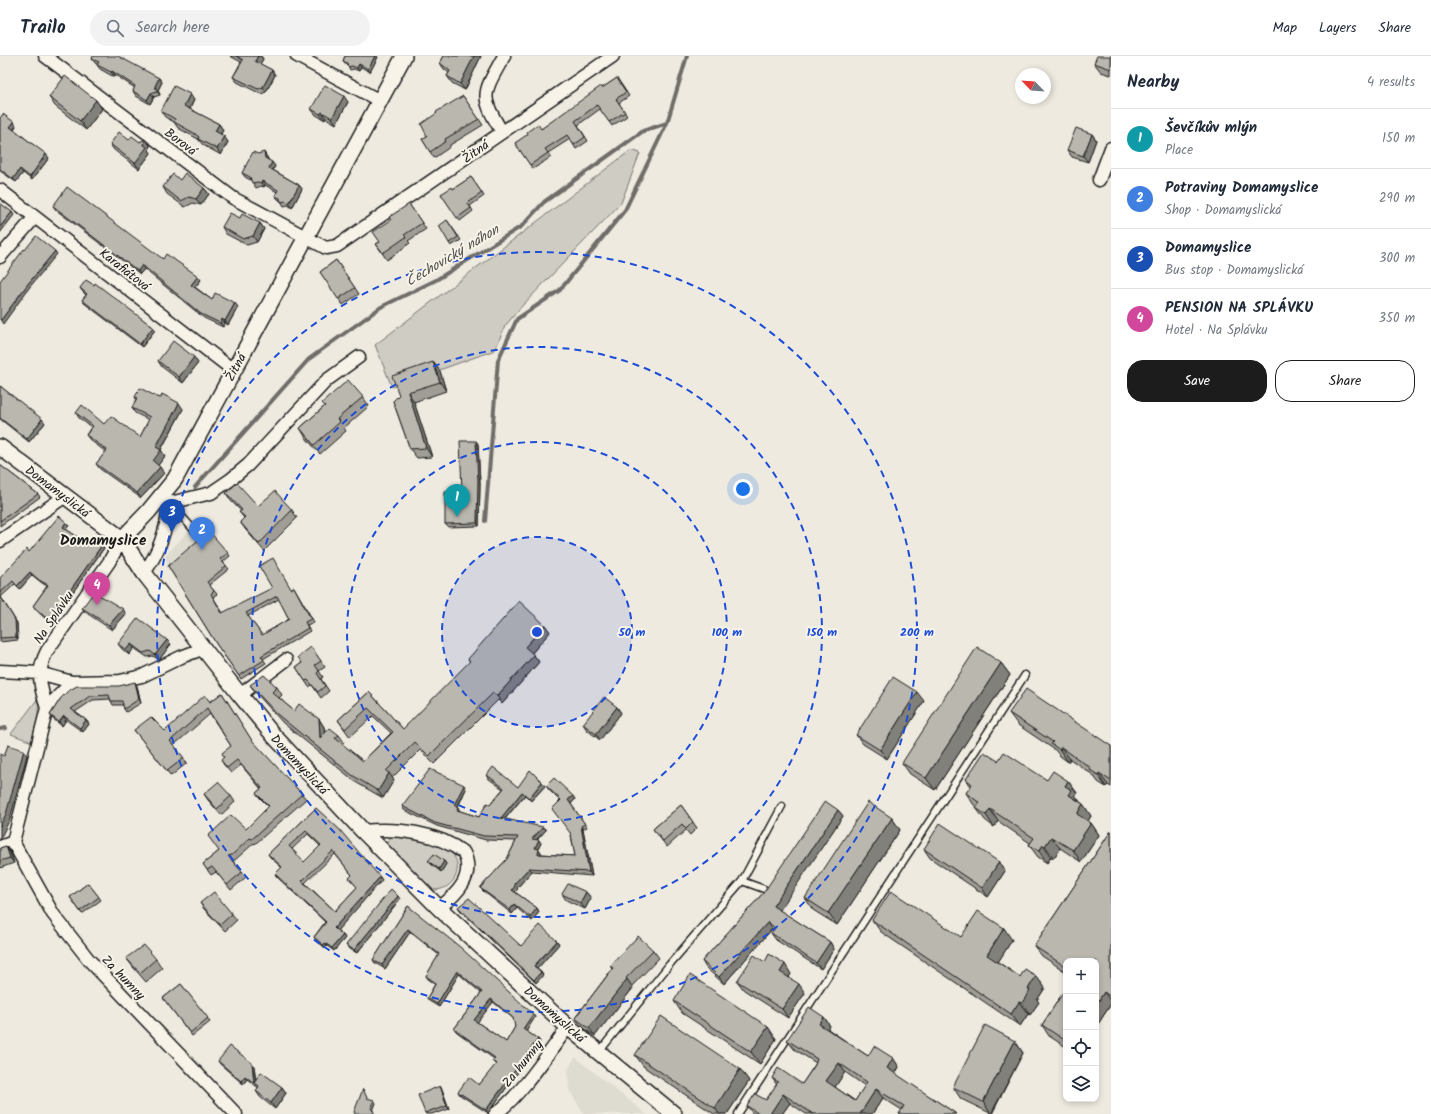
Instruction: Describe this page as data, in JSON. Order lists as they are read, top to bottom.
{
  "streets": {
    "street": [
      "Borová",
      "Žitná",
      "Karafiátová",
      "Domamyslická",
      "Na Splávku",
      "Za humny"
    ]
  },
  "crossings": [
    ["Borová", "Žitná"],
    ["Žitná", "Karafiátová"],
    ["Žitná", "Domamyslická"],
    ["Žitná", "Na Splávku"],
    ["Domamyslická", "Na Splávku"],
    ["Domamyslická", "Za humny"],
    ["Na Splávku", "Za humny"]
  ],
  "districts": ["Domamyslice"],
  "water": ["Čechovický náhon"],
  "north": "top left",
  "page": {
    "header": "Trailo",
    "search": "Search here",
    "nav": ["Map", "Layers", "Share"],
    "heading": ["Nearby", "4 results"],
    "list": [
      {
        "mark": "1",
        "name": "Ševčíkův mlýn",
        "note": "Place",
        "value": "150 m"
      },
      {
        "mark": "2",
        "name": "Potraviny Domamyslice",
        "note": "Shop · Domamyslická",
        "value": "290 m"
      },
      {
        "mark": "3",
        "name": "Domamyslice",
        "note": "Bus stop · Domamyslická",
        "value": "300 m"
      },
      {
        "mark": "4",
        "name": "PENSION NA SPLÁVKU",
        "note": "Hotel · Na Splávku",
        "value": "350 m"
      }
    ],
    "buttons": ["Save", "Share"],
    "pins": [
      "1",
      "3",
      "2",
      "4"
    ],
    "map_buttons": ["+", "−"]
  },
  "rings": [
    "50 m",
    "100 m",
    "150 m",
    "200 m"
  ]
}
